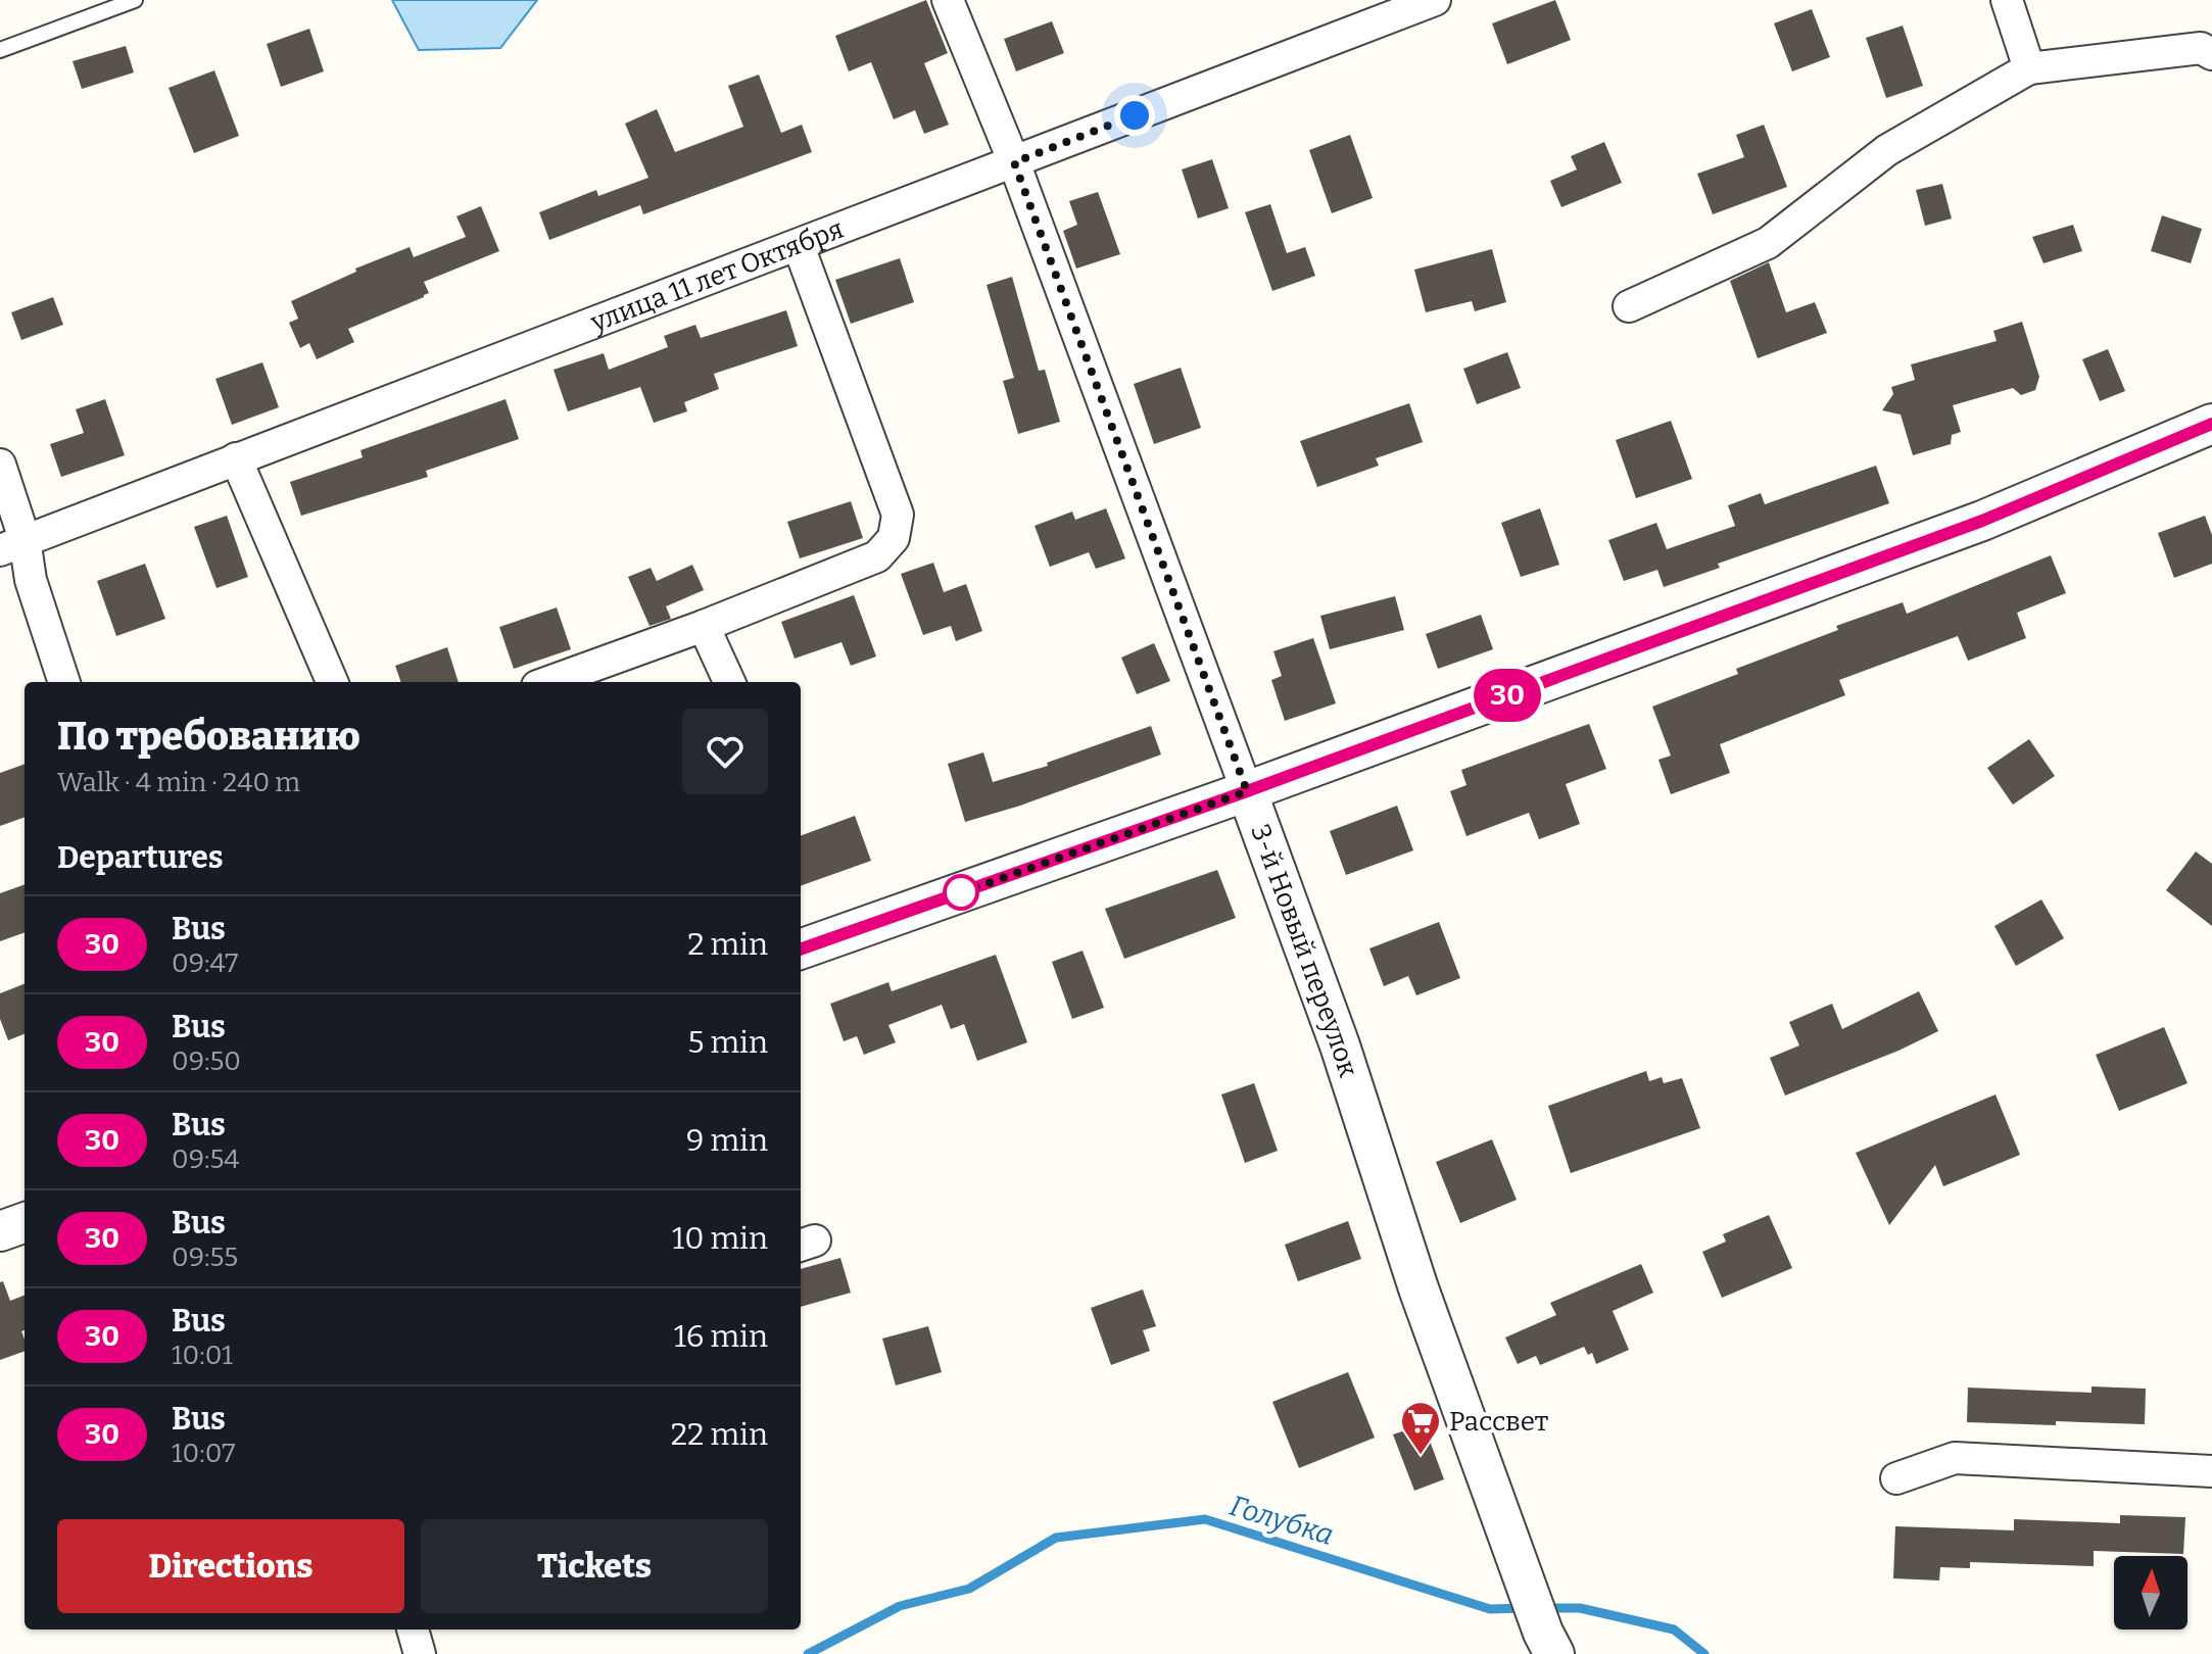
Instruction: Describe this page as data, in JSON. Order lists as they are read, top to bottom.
{
  "streets": {
    "street": ["улица 11 лет Октября", "3-й Новый переулок"]
  },
  "crossings": [
    ["улица 11 лет Октября", "3-й Новый переулок"]
  ],
  "water": ["Голубка"],
  "places": {
    "supermarket": ["Рассвет"]
  },
  "lines": ["bus line 30"],
  "north": "top",
  "page": {
    "on_map": "30",
    "heading": [
      ["По требованию", "Walk · 4 min · 240 m"],
      "Departures"
    ],
    "list": [
      {
        "mark": "30",
        "name": "Bus",
        "note": "09:47",
        "value": "2 min"
      },
      {
        "mark": "30",
        "name": "Bus",
        "note": "09:50",
        "value": "5 min"
      },
      {
        "mark": "30",
        "name": "Bus",
        "note": "09:54",
        "value": "9 min"
      },
      {
        "mark": "30",
        "name": "Bus",
        "note": "09:55",
        "value": "10 min"
      },
      {
        "mark": "30",
        "name": "Bus",
        "note": "10:01",
        "value": "16 min"
      },
      {
        "mark": "30",
        "name": "Bus",
        "note": "10:07",
        "value": "22 min"
      }
    ],
    "buttons": ["Directions", "Tickets"]
  }
}
